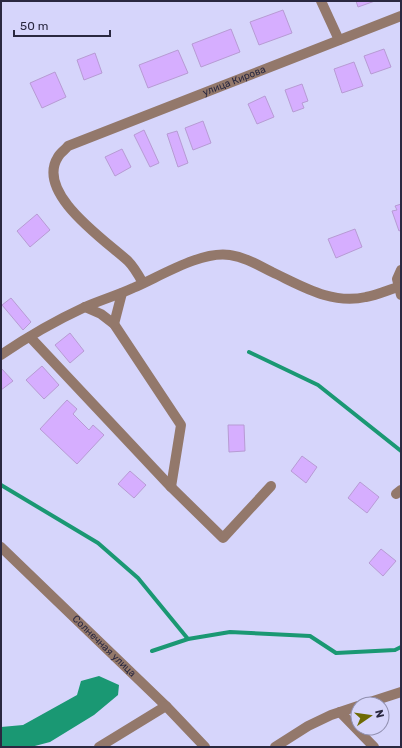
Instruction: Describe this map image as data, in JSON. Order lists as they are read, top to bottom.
{
  "streets": {
    "street": ["улица Кирова", "Солнечная улица"]
  },
  "scale_bar": "50 m",
  "north": "right"
}
